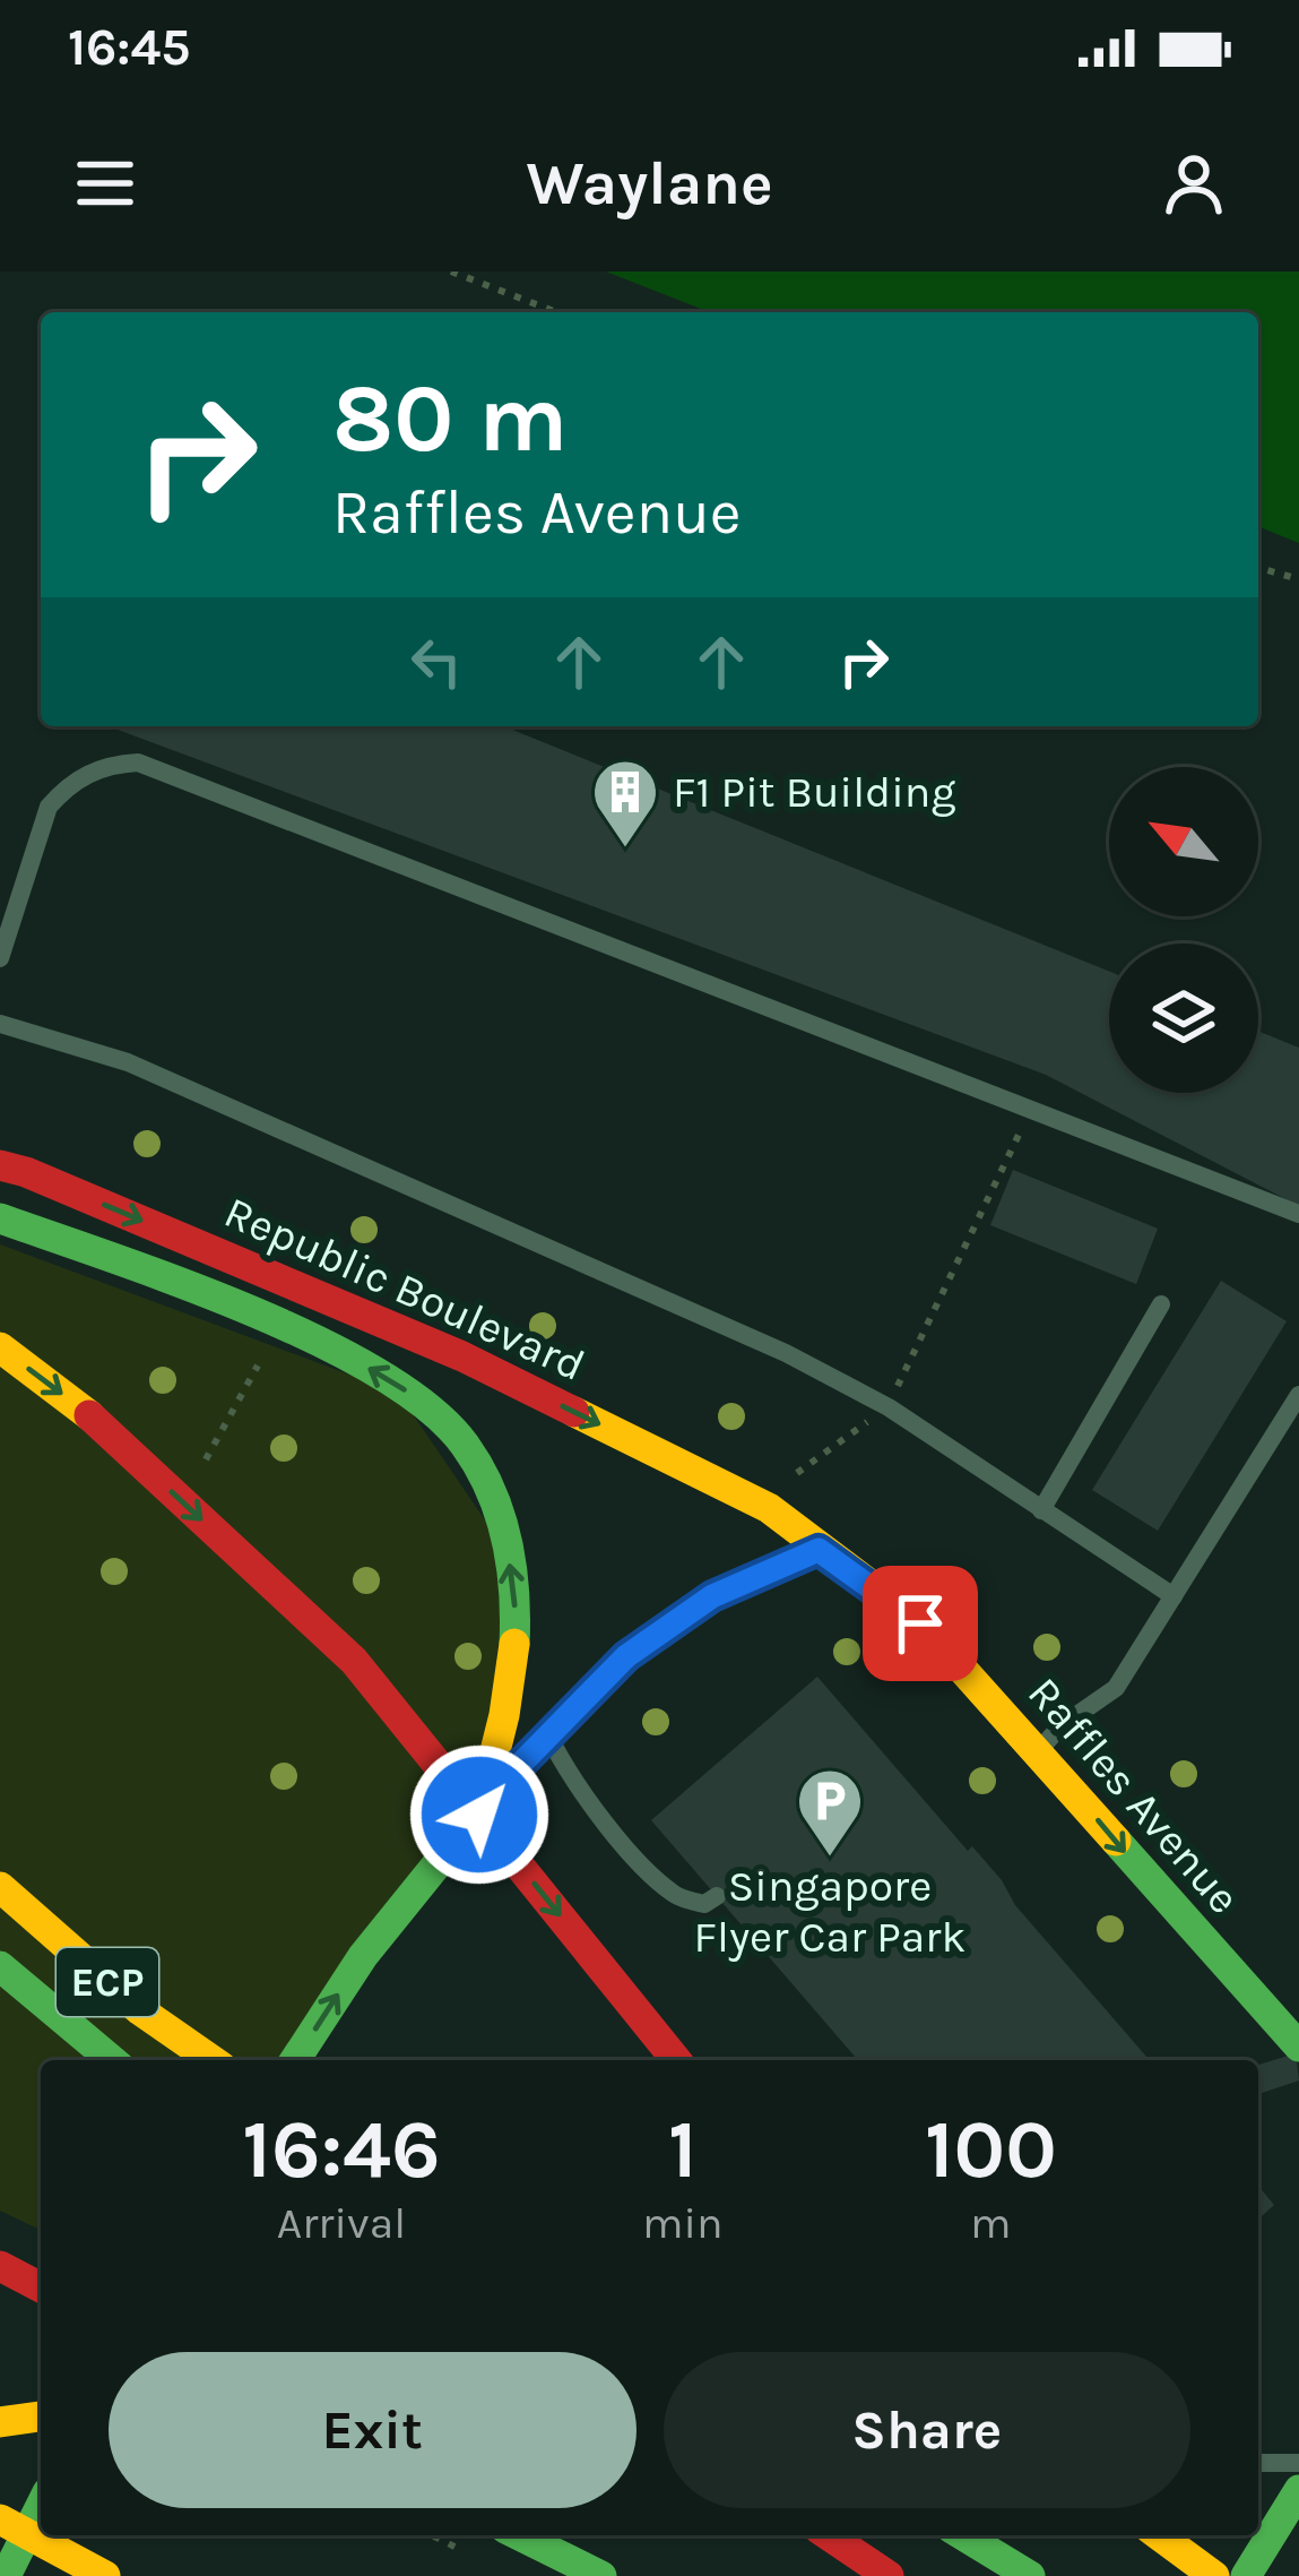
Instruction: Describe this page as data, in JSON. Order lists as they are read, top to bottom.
{
  "streets": {
    "main road": ["Republic Boulevard", "Raffles Avenue", "ECP"]
  },
  "crossings": [
    ["Republic Boulevard", "Raffles Avenue"]
  ],
  "one_way": ["Raffles Avenue"],
  "places": {
    "building": ["F1 Pit Building"],
    "parking": ["Singapore Flyer Car Park"]
  },
  "north": "top left",
  "page": {
    "status": "16:45",
    "header": "Waylane",
    "turn": ["80 m", "Raffles Avenue"],
    "eta": [
      "16:46",
      "Arrival",
      "1",
      "min",
      "100",
      "m"
    ],
    "buttons": ["Exit", "Share"]
  }
}
